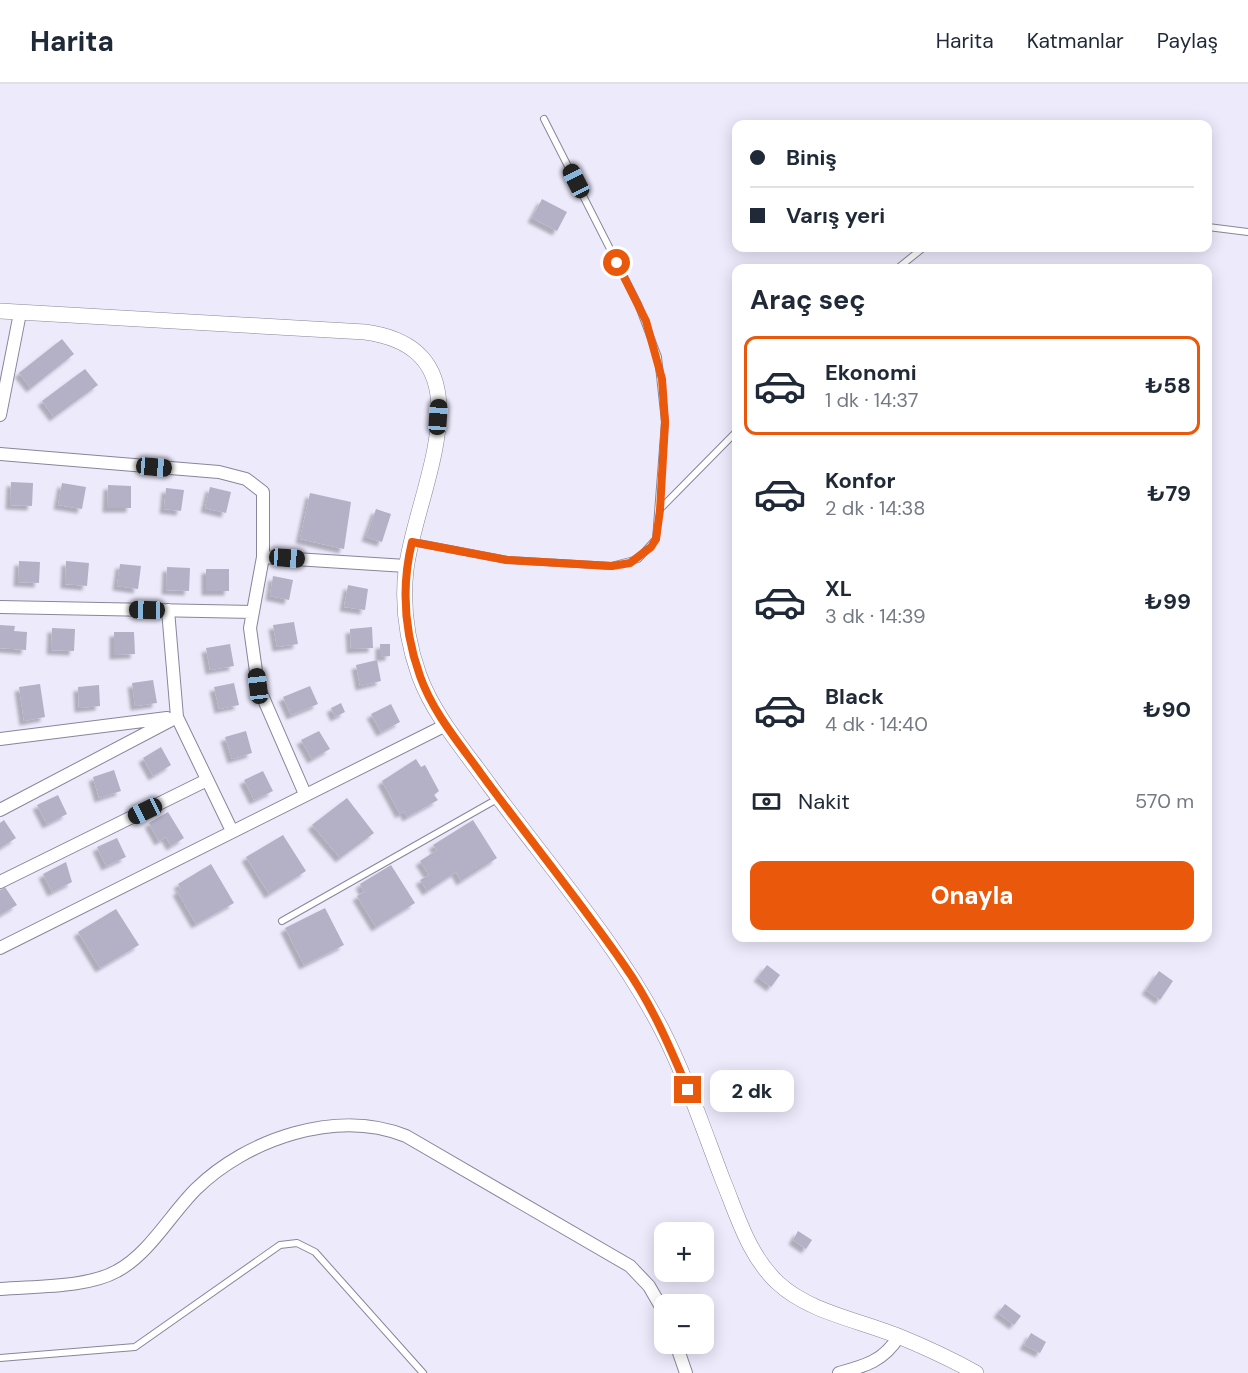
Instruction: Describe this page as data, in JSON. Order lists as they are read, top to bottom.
{
  "page": {
    "header": "Harita",
    "nav": ["Harita", "Katmanlar", "Paylaş"],
    "banner": ["Biniş", "Varış yeri"],
    "heading": "Araç seç",
    "list": [
      {
        "name": "Ekonomi",
        "note": "1 dk · 14:37",
        "value": "₺58"
      },
      {
        "name": "Konfor",
        "note": "2 dk · 14:38",
        "value": "₺79"
      },
      {
        "name": "XL",
        "note": "3 dk · 14:39",
        "value": "₺99"
      },
      {
        "name": "Black",
        "note": "4 dk · 14:40",
        "value": "₺90"
      }
    ],
    "pay": ["Nakit", "570 m"],
    "buttons": "Onayla",
    "bubble": "2 dk",
    "map_buttons": ["+", "−"]
  }
}
